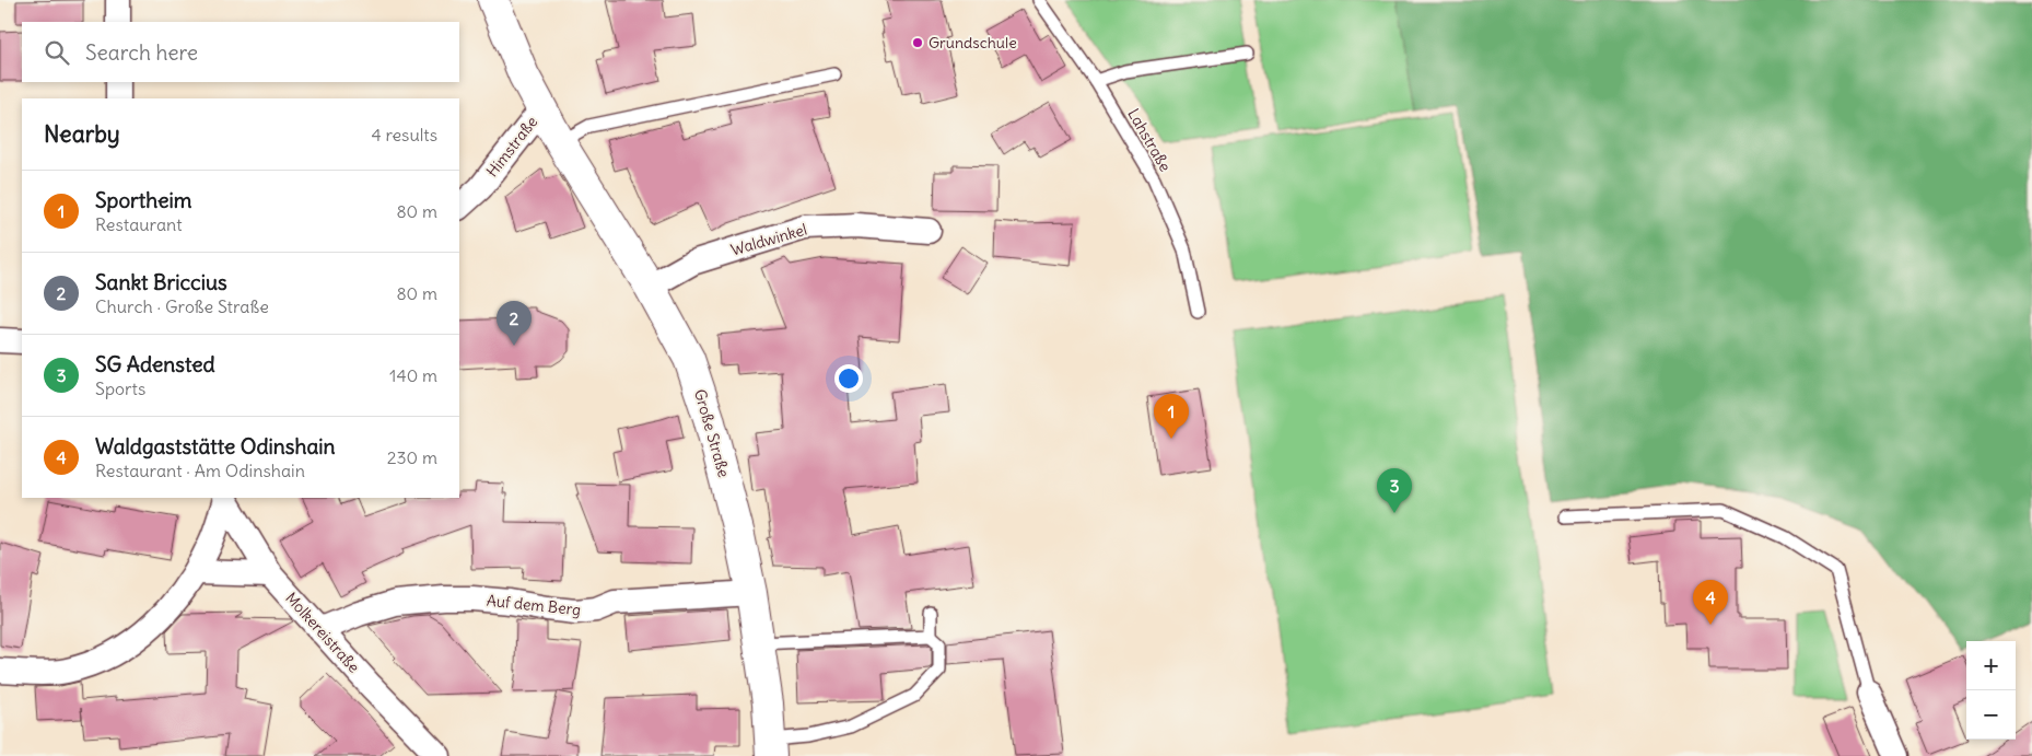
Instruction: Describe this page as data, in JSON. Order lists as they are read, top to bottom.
{
  "streets": {
    "main road": ["Große Straße"],
    "street": [
      "Himstraße",
      "Waldwinkel",
      "Auf dem Berg",
      "Molkereistraße"
    ],
    "lane": ["Lahstraße"]
  },
  "crossings": [
    ["Himstraße", "Große Straße"],
    ["Waldwinkel", "Große Straße"],
    ["Große Straße", "Auf dem Berg"],
    ["Auf dem Berg", "Molkereistraße"]
  ],
  "places": ["Grundschule"],
  "page": {
    "search": "Search here",
    "heading": ["Nearby", "4 results"],
    "list": [
      {
        "mark": "1",
        "name": "Sportheim",
        "note": "Restaurant",
        "value": "80 m"
      },
      {
        "mark": "2",
        "name": "Sankt Briccius",
        "note": "Church · Große Straße",
        "value": "80 m"
      },
      {
        "mark": "3",
        "name": "SG Adensted",
        "note": "Sports",
        "value": "140 m"
      },
      {
        "mark": "4",
        "name": "Waldgaststätte Odinshain",
        "note": "Restaurant · Am Odinshain",
        "value": "230 m"
      }
    ],
    "pins": [
      "2",
      "1",
      "3",
      "4"
    ],
    "map_buttons": ["+", "−"]
  }
}
